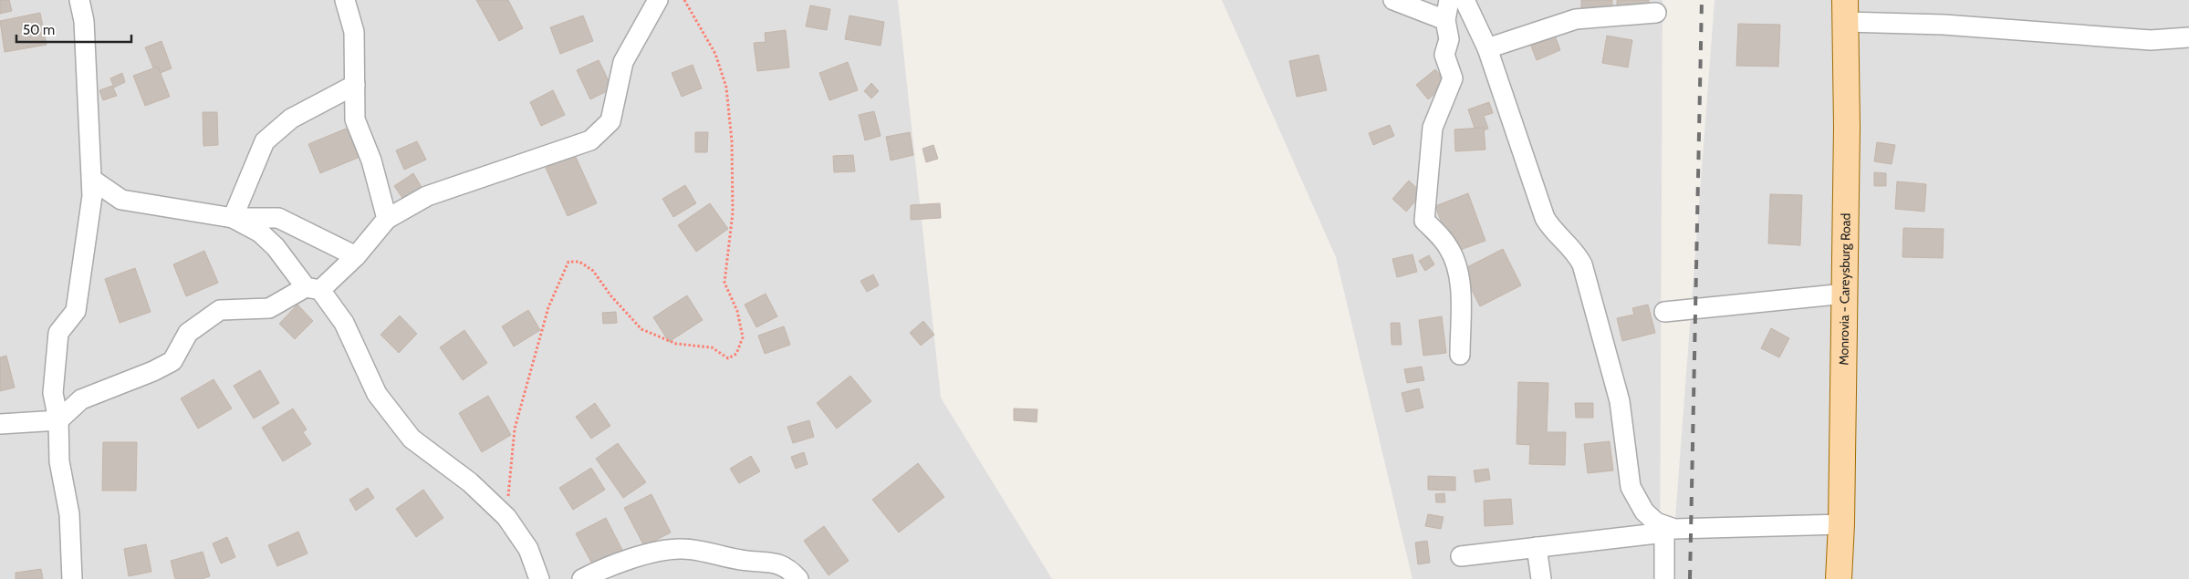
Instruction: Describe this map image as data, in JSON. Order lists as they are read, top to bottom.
{
  "streets": {
    "main road": ["Monrovia - Careysburg Road"]
  },
  "scale_bar": "50 m"
}
